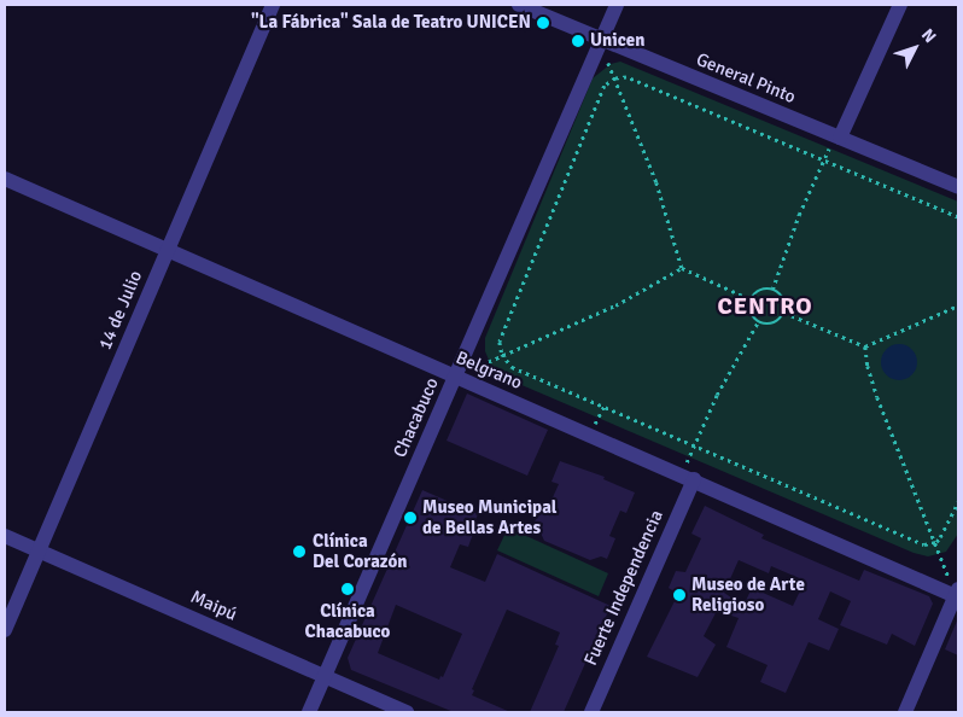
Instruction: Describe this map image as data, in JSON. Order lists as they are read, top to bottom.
{
  "streets": {
    "street": [
      "General Pinto",
      "14 de Julio",
      "Belgrano",
      "Chacabuco",
      "Fuerte Independencia",
      "Maipú"
    ]
  },
  "crossings": [
    ["General Pinto", "Chacabuco"],
    ["14 de Julio", "Belgrano"],
    ["14 de Julio", "Maipú"],
    ["Belgrano", "Chacabuco"],
    ["Belgrano", "Fuerte Independencia"],
    ["Chacabuco", "Maipú"]
  ],
  "districts": ["CENTRO"],
  "places": [
    "\"La Fábrica\" Sala de Teatro UNICEN",
    "Unicen",
    "Museo Municipal de Bellas Artes",
    "Clínica Del Corazón",
    "Clínica Chacabuco",
    "Museo de Arte Religioso"
  ],
  "north": "top right"
}
